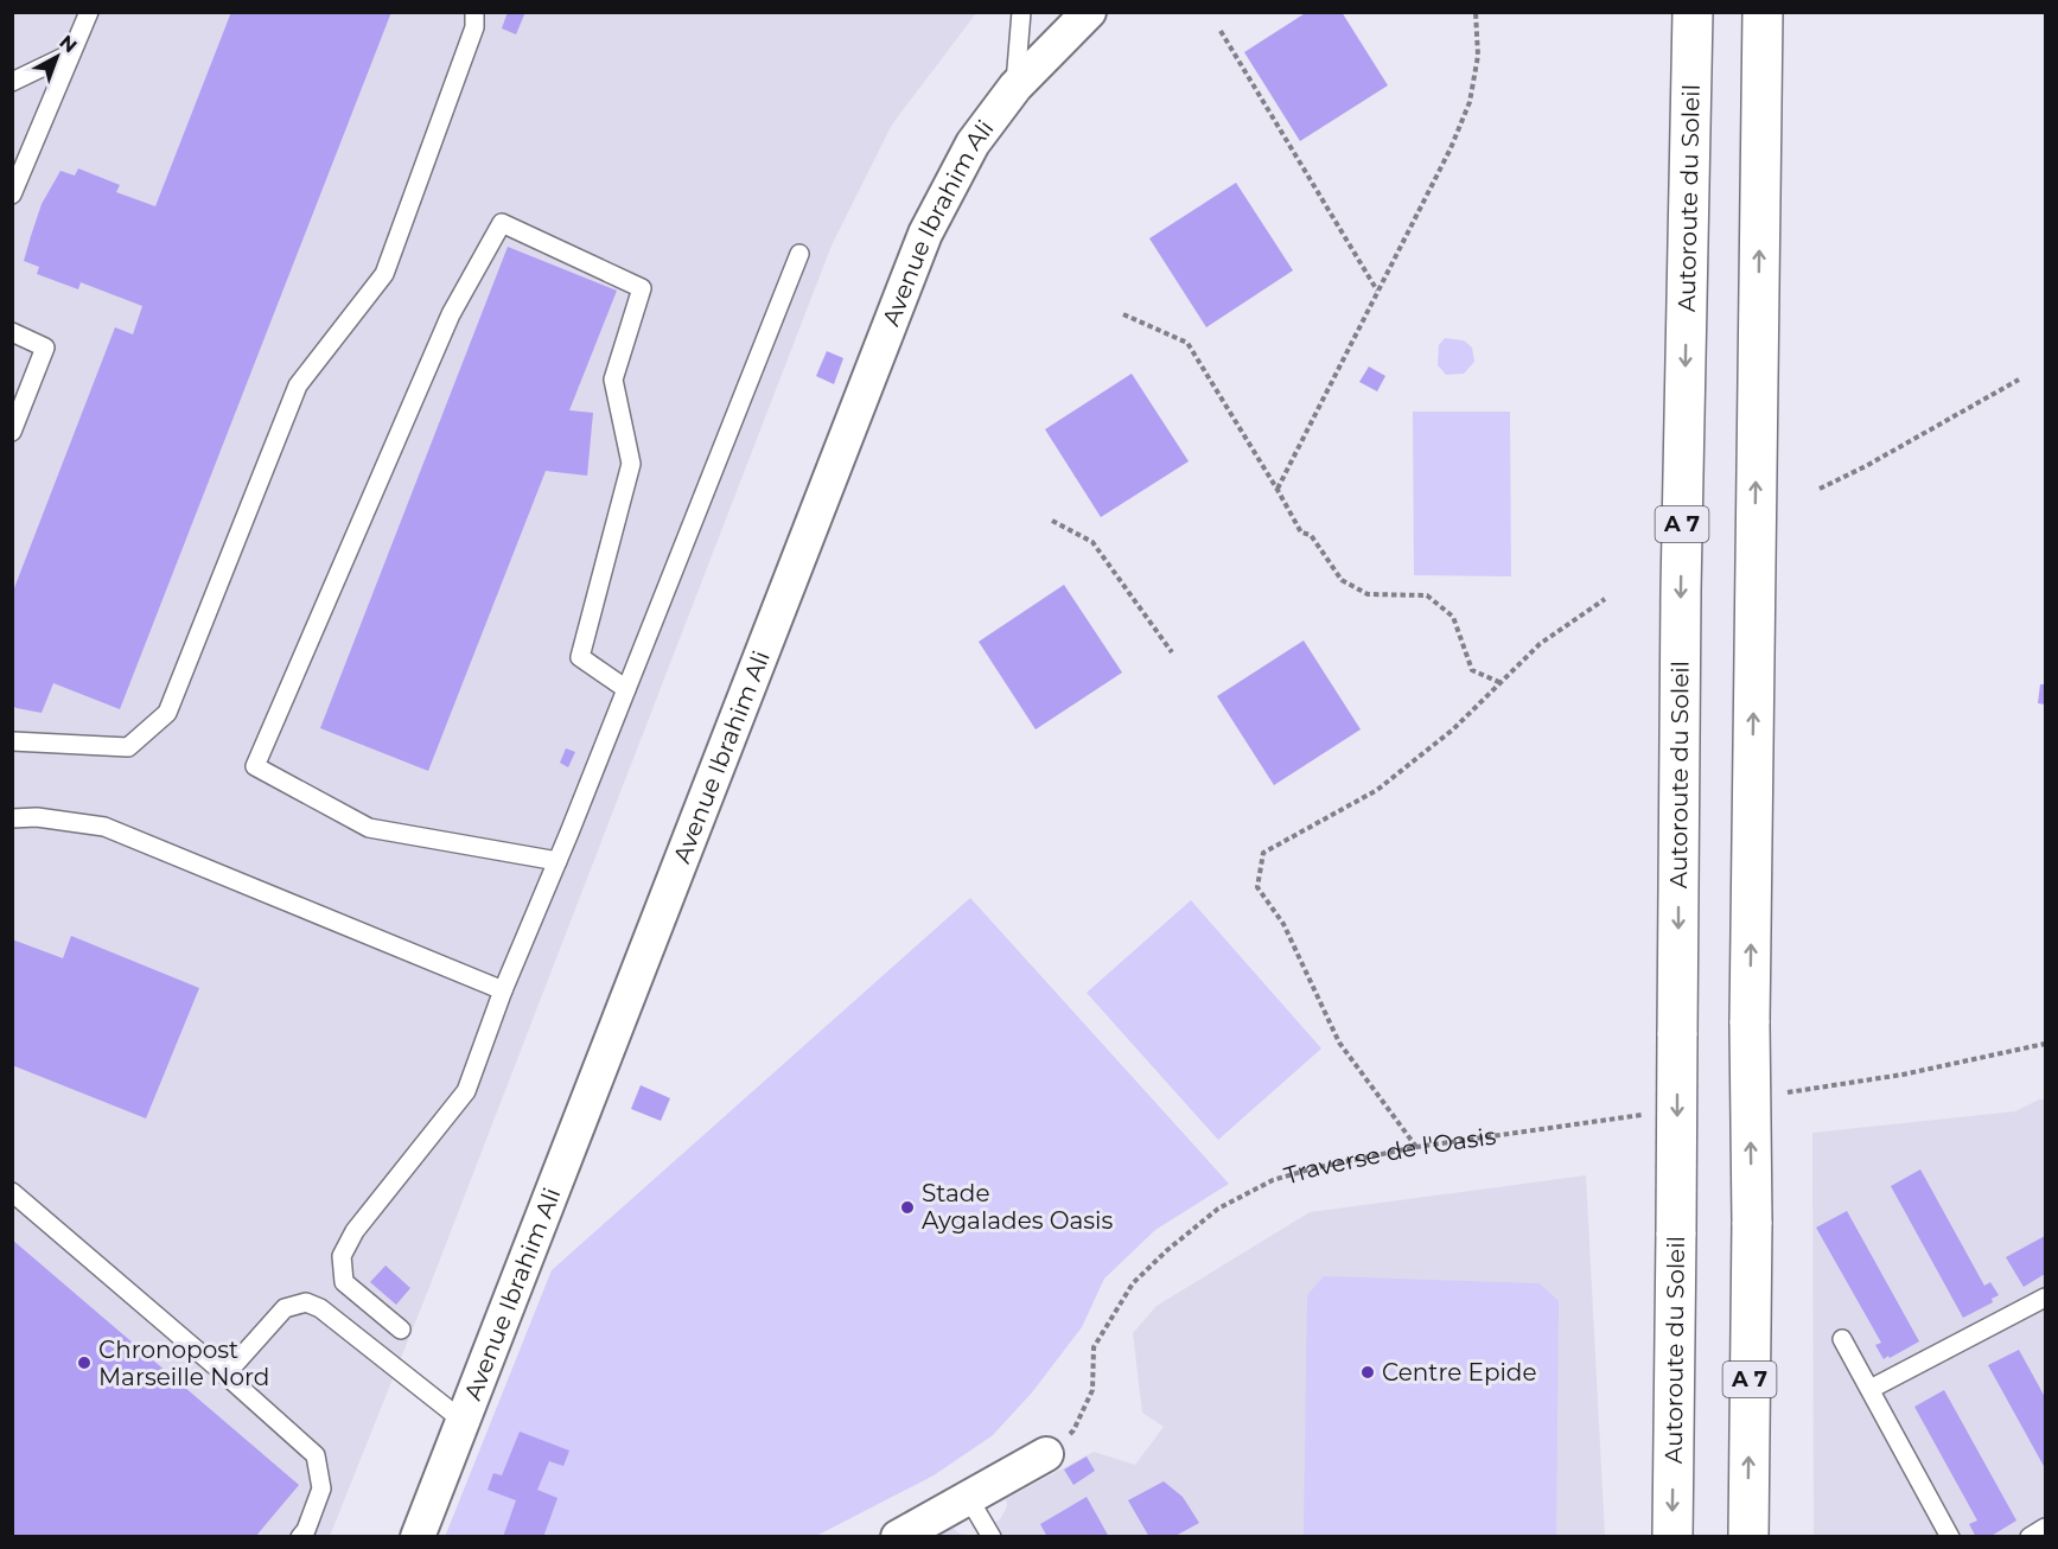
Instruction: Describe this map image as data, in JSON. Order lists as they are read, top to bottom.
{
  "streets": {
    "highway": ["Autoroute du Soleil", "A 7"],
    "street": ["Avenue Ibrahim Ali"],
    "path": ["Traverse de l'Oasis"]
  },
  "places": ["Stade Aygalades Oasis", "Chronopost Marseille Nord", "Centre Epide"],
  "north": "top right"
}
